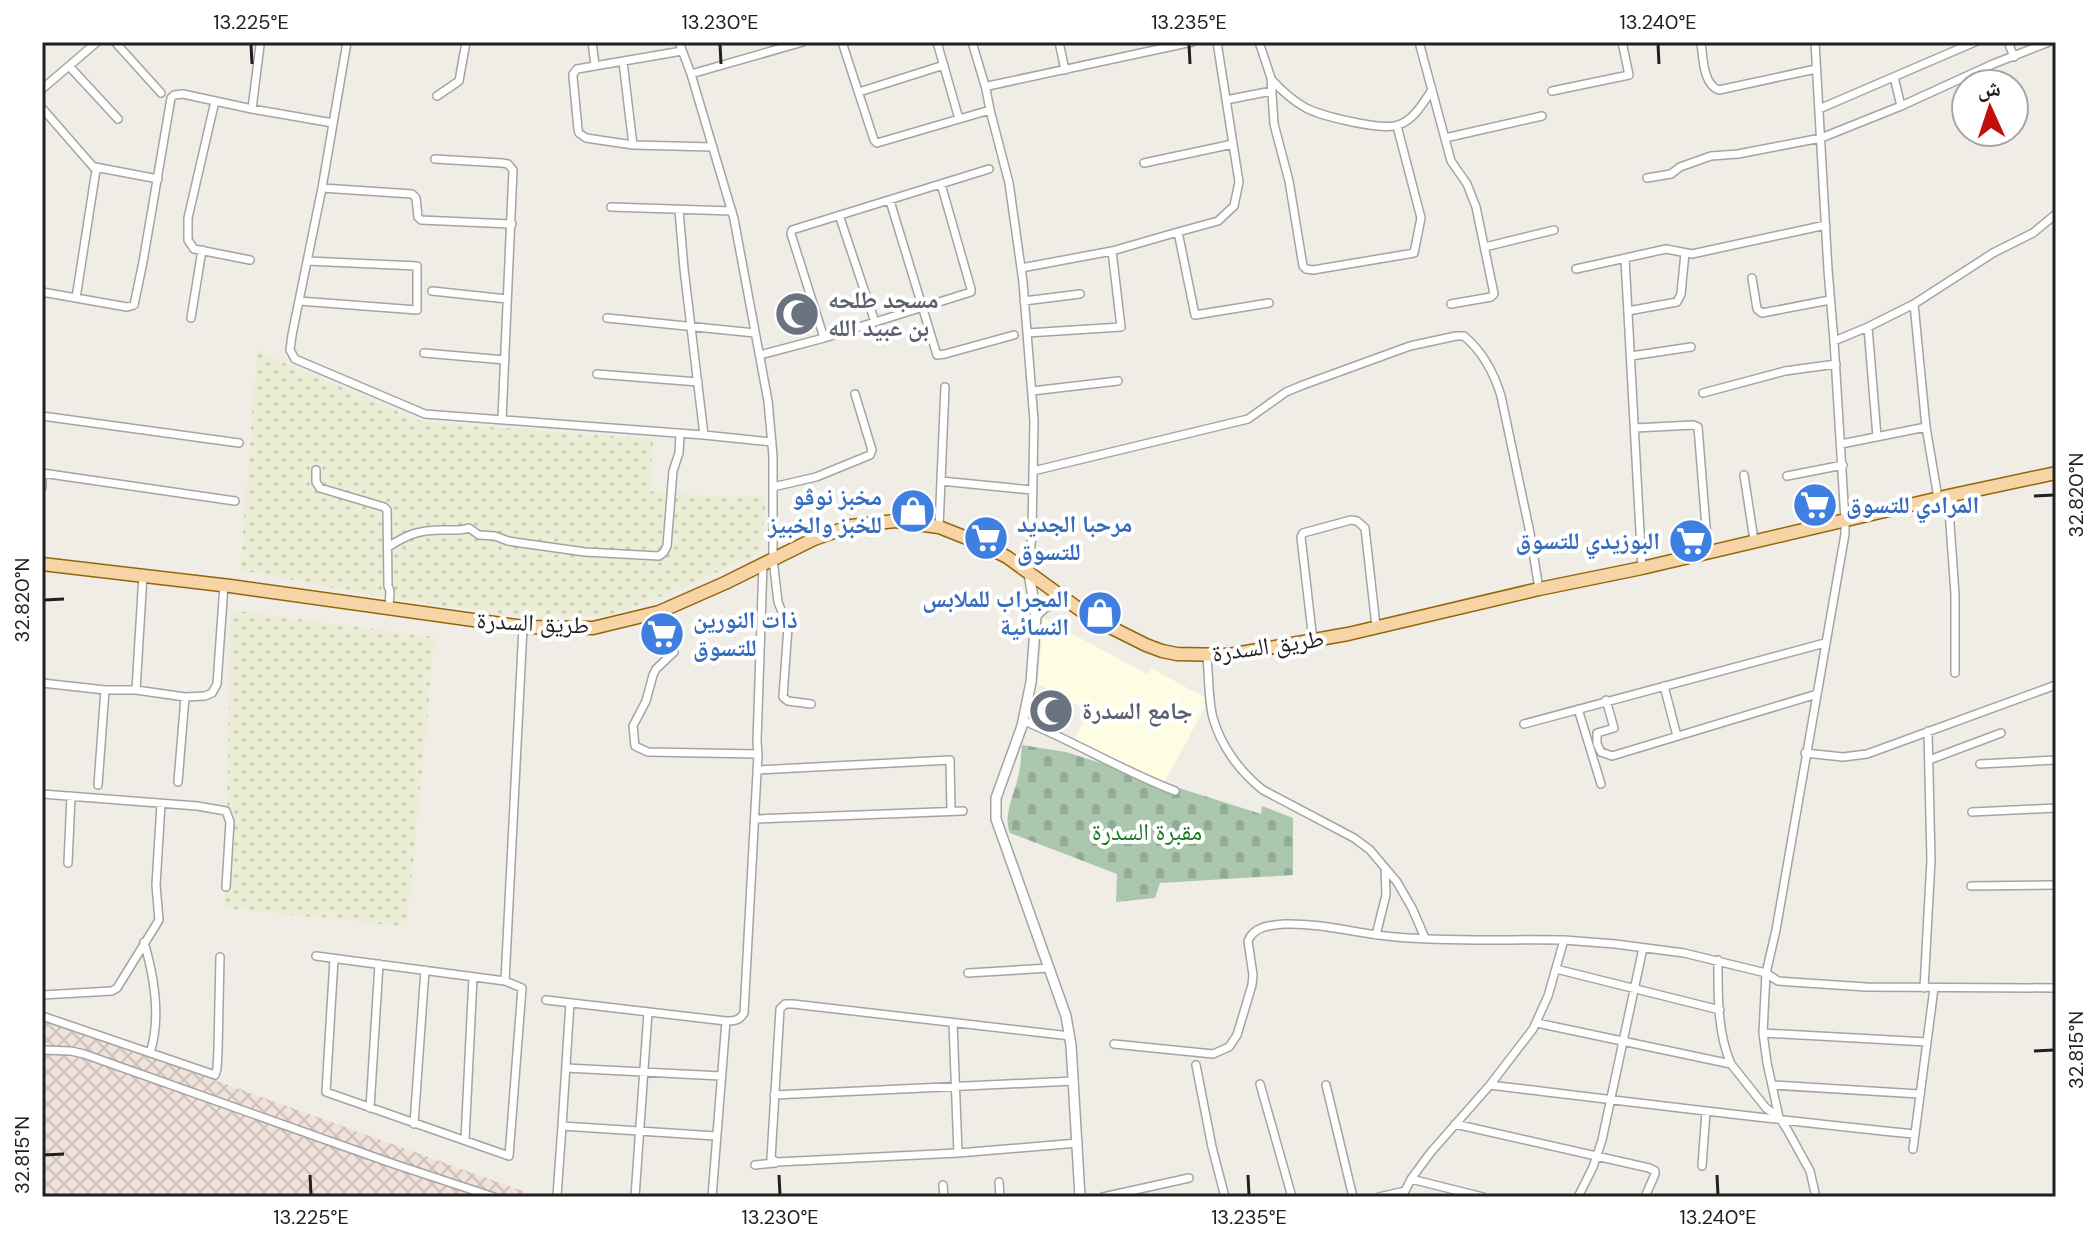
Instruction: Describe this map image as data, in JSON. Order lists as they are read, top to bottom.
{
  "streets": {
    "main road": ["طريق السدرة"]
  },
  "parks": ["مقبرة السدرة"],
  "places": {
    "mosque": ["مسجد طلحه بن عبيد الله", "جامع السدرة"],
    "supermarket": [
      "المرادي للتسوق",
      "مرحبا الجديد للتسوق",
      "البوزيدي للتسوق",
      "ذات النورين للتسوق"
    ],
    "shop": ["مخبز نوڤو للخبز والخبيز", "المجراب للملابس النسائية"]
  },
  "north": "top",
  "coordinates": [
    "13.225°E",
    "13.230°E",
    "13.235°E",
    "13.240°E",
    "32.820°N",
    "32.815°N"
  ]
}
